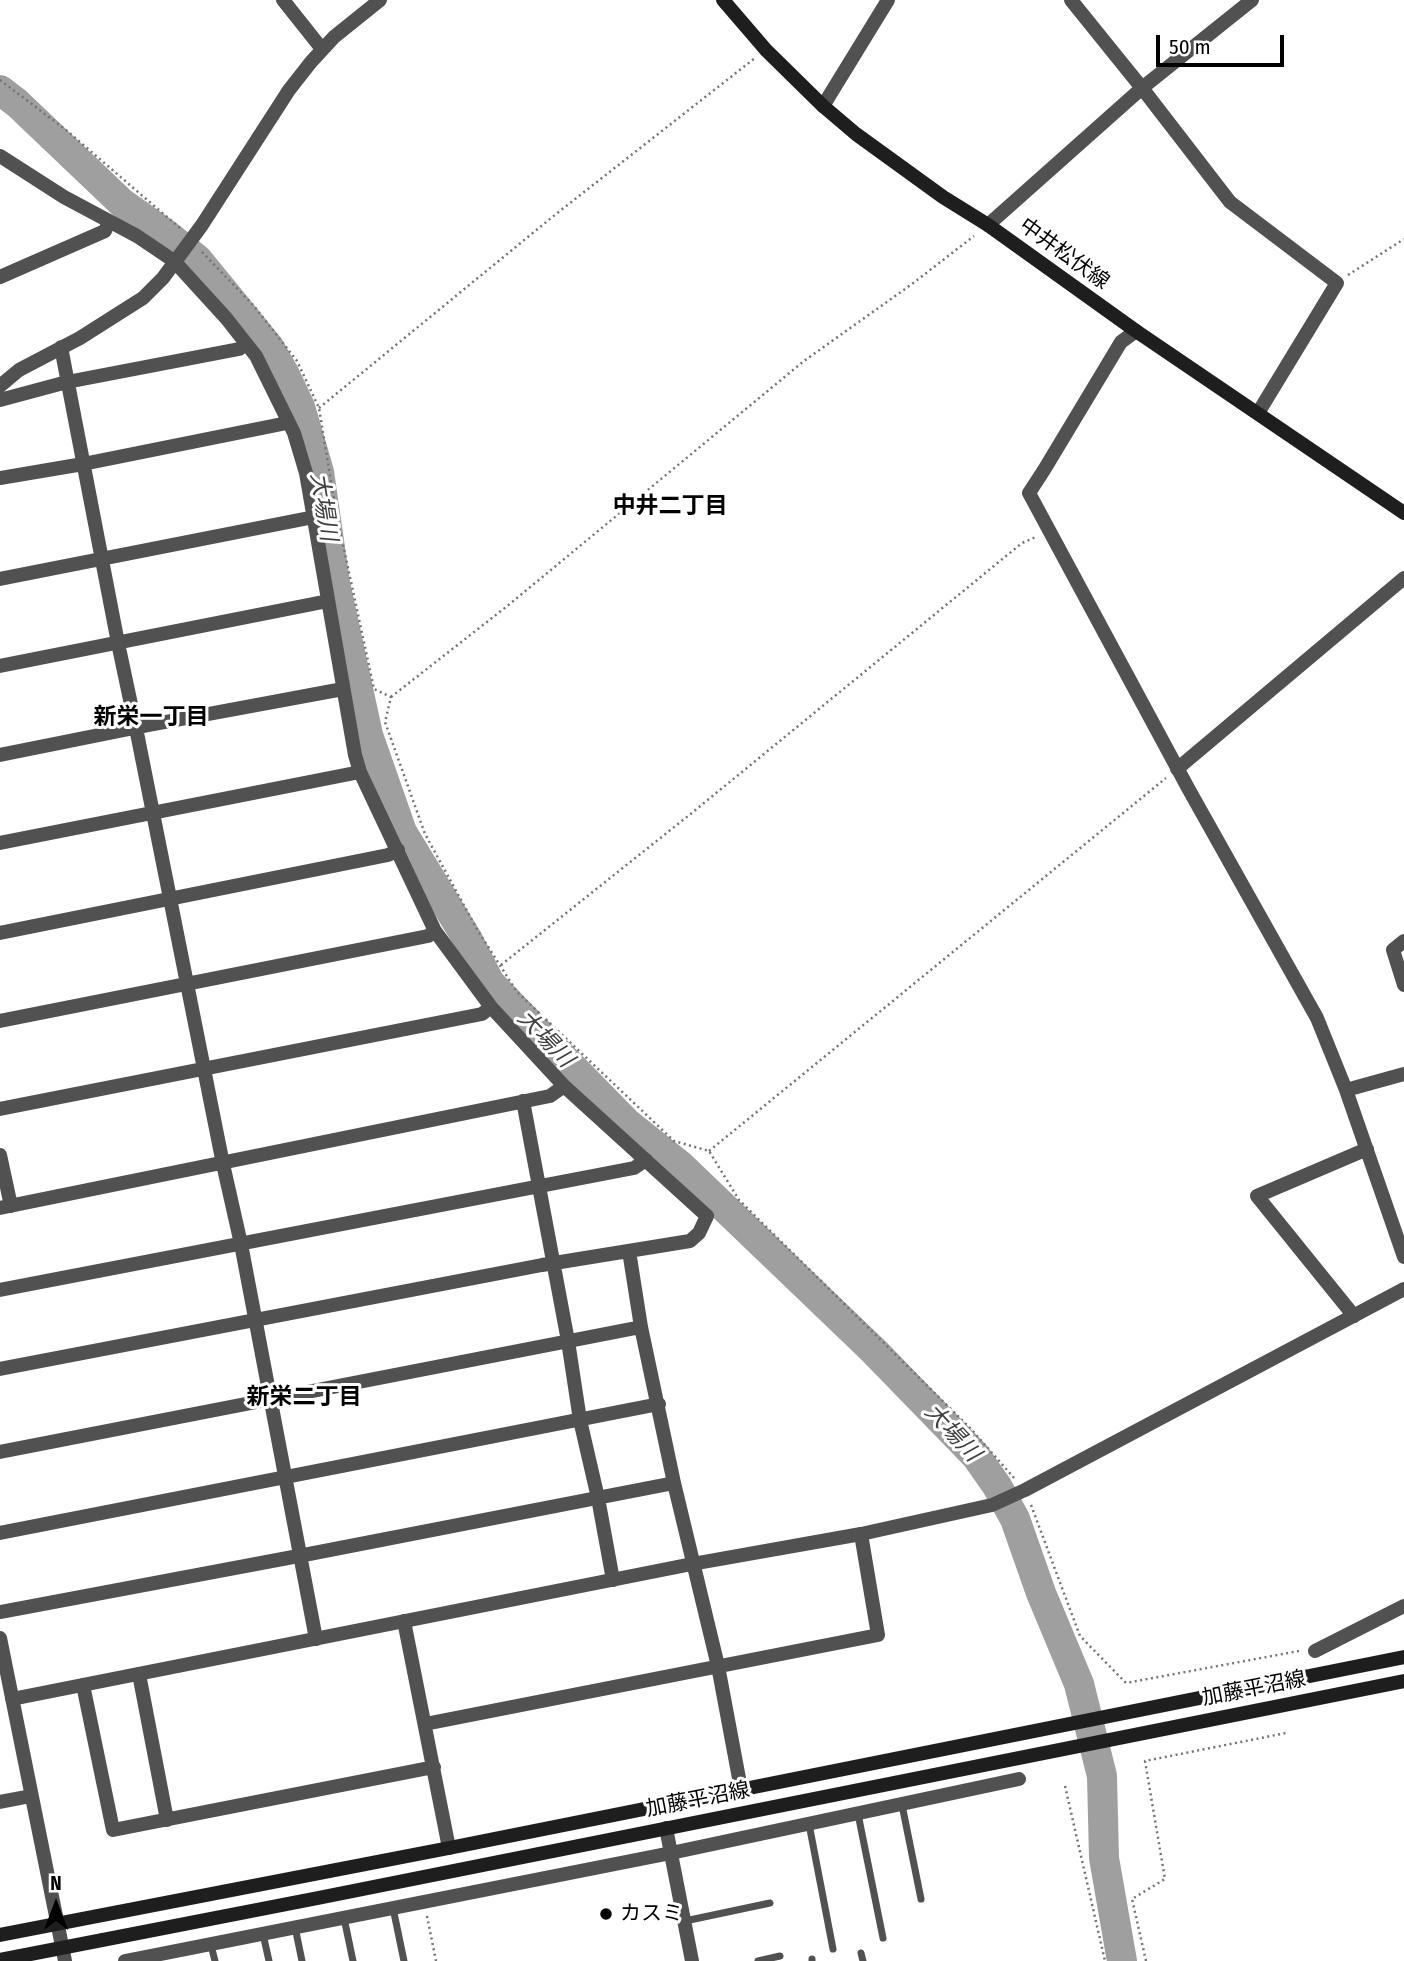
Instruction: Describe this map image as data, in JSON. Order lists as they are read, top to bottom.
{
  "streets": {
    "main road": ["中井松伏線", "加藤平沼線"]
  },
  "districts": ["中井二丁目", "新栄一丁目", "新栄二丁目"],
  "water": ["大場川"],
  "places": ["カスミ"],
  "scale_bar": "50 m",
  "north": "top"
}
